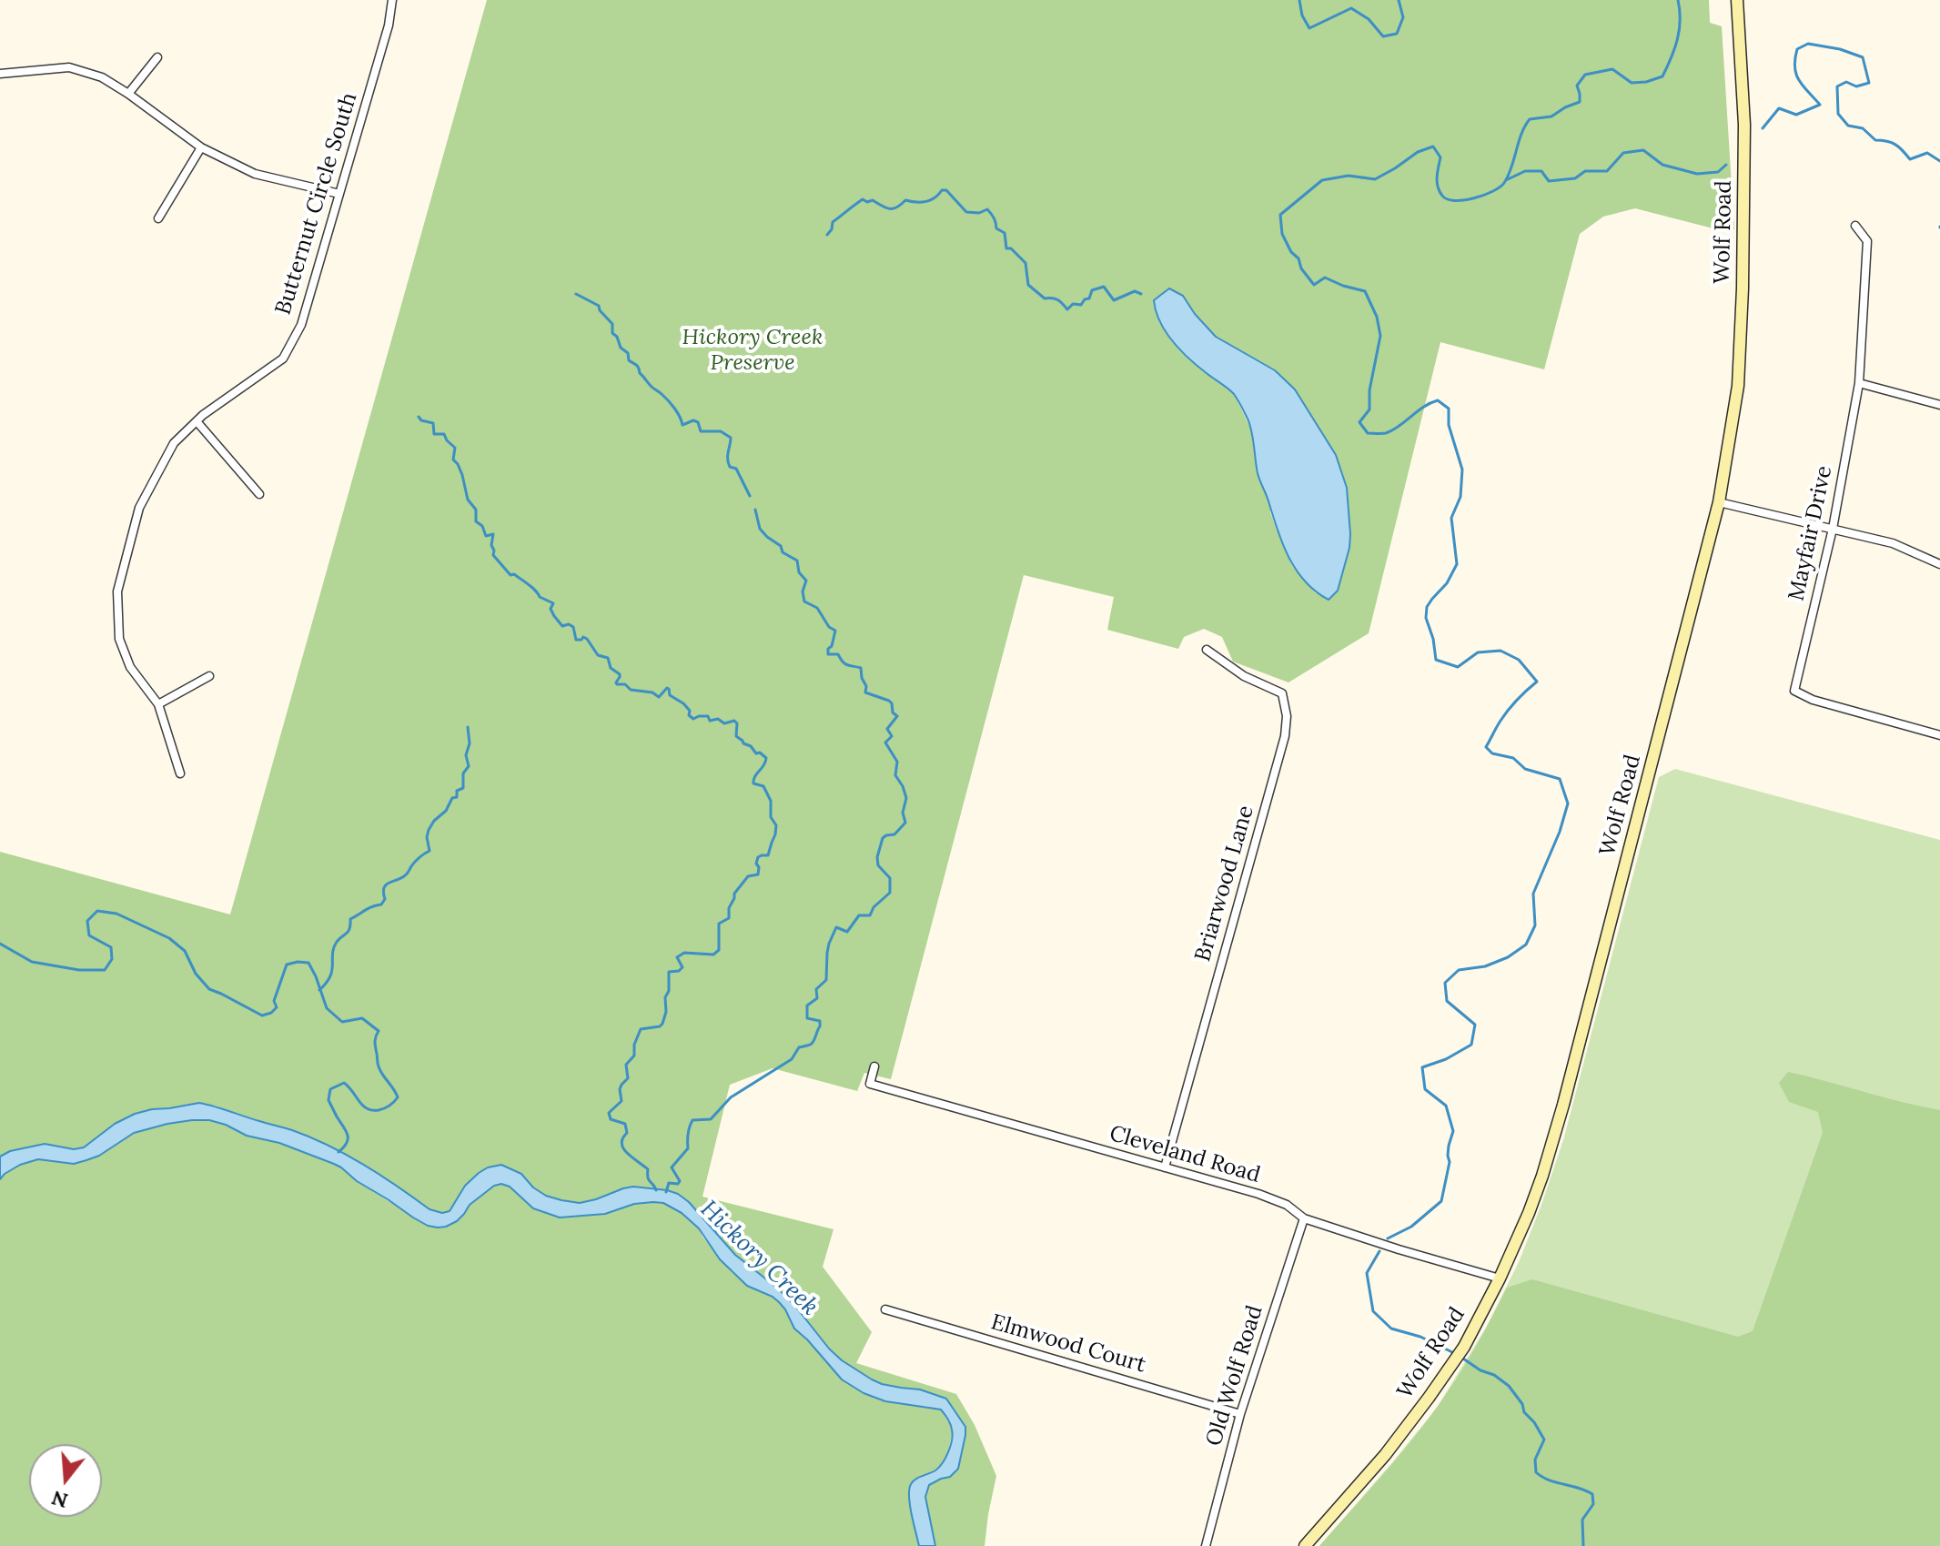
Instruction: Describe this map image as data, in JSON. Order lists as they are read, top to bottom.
{
  "streets": {
    "main road": ["Wolf Road"],
    "street": [
      "Butternut Circle South",
      "Mayfair Drive",
      "Briarwood Lane",
      "Cleveland Road",
      "Elmwood Court",
      "Old Wolf Road"
    ]
  },
  "crossings": [
    ["Wolf Road", "Cleveland Road"],
    ["Briarwood Lane", "Cleveland Road"],
    ["Cleveland Road", "Old Wolf Road"],
    ["Elmwood Court", "Old Wolf Road"]
  ],
  "water": ["Hickory Creek"],
  "parks": ["Hickory Creek Preserve"],
  "north": "bottom"
}
